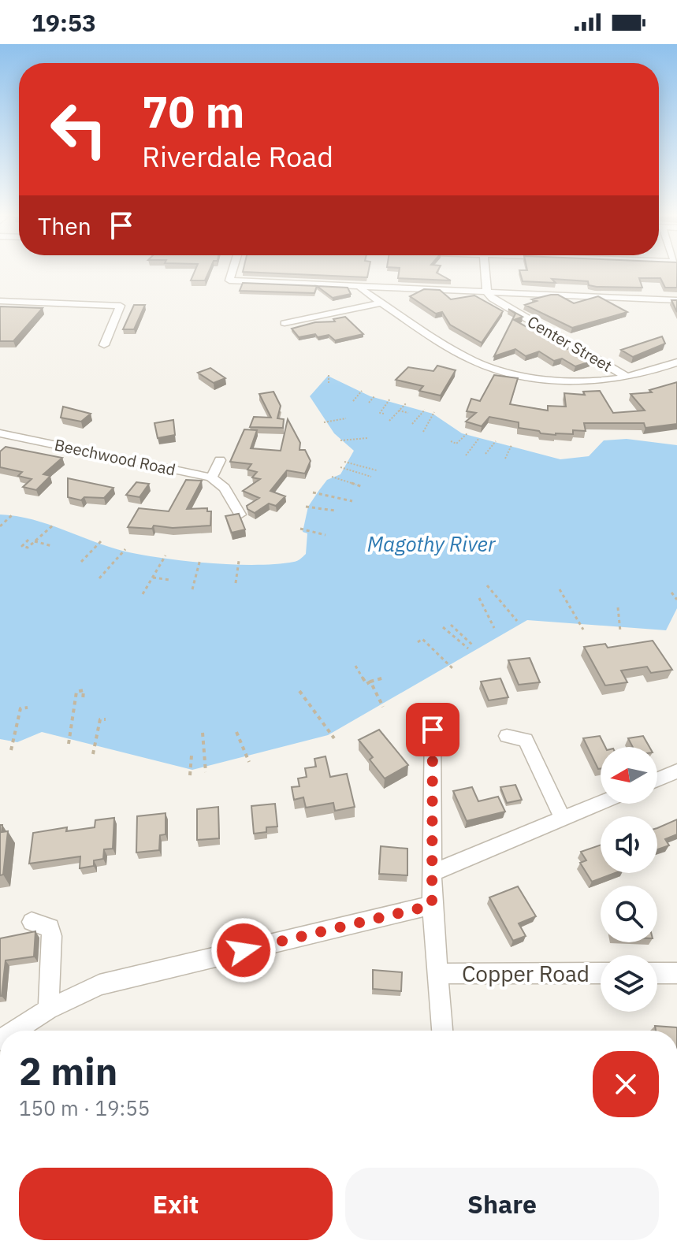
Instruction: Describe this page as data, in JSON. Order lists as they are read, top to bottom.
{
  "streets": {
    "street": ["Center Street", "Beechwood Road", "Copper Road"]
  },
  "water": ["Magothy River"],
  "north": "left",
  "page": {
    "status": "19:53",
    "turn": ["70 m", "Riverdale Road"],
    "then": "Then",
    "heading": ["2 min", "150 m · 19:55"],
    "buttons": ["Exit", "Share"]
  }
}
